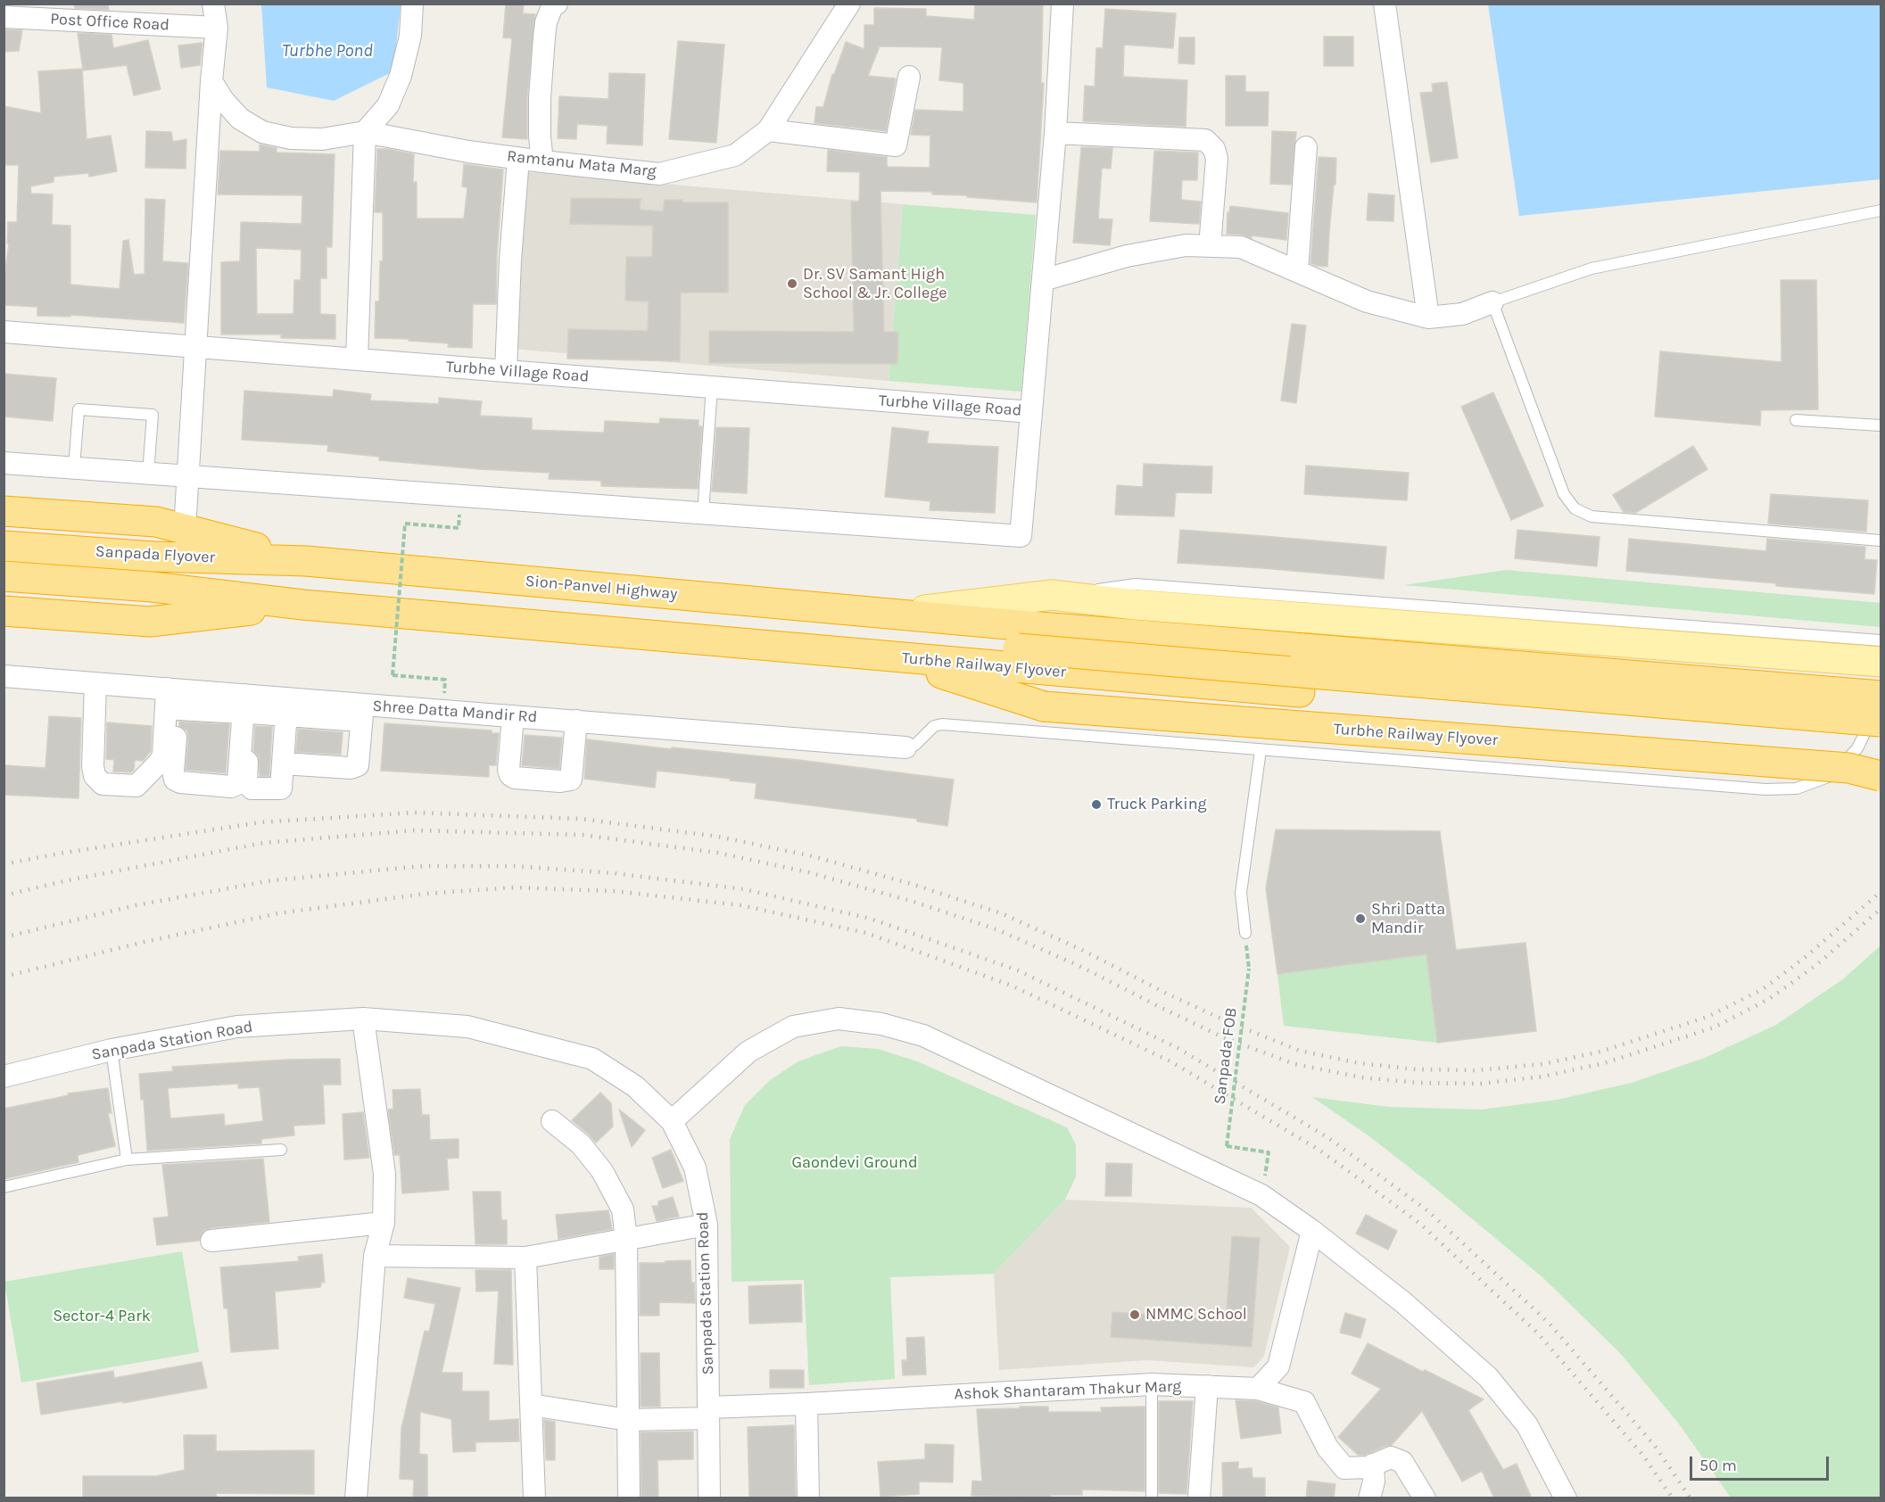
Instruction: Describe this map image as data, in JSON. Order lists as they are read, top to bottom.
{
  "streets": {
    "highway": ["Sanpada Flyover", "Sion-Panvel Highway", "Turbhe Railway Flyover"],
    "street": [
      "Post Office Road",
      "Ramtanu Mata Marg",
      "Turbhe Village Road",
      "Shree Datta Mandir Rd",
      "Sanpada Station Road",
      "Ashok Shantaram Thakur Marg"
    ],
    "path": ["Sanpada FOB"]
  },
  "crossings": [
    ["Sanpada Flyover", "Sion-Panvel Highway"],
    ["Sanpada Station Road", "Ashok Shantaram Thakur Marg"]
  ],
  "water": ["Turbhe Pond"],
  "parks": ["Gaondevi Ground", "Sector-4 Park"],
  "places": [
    "Dr. SV Samant High School & Jr. College",
    "Truck Parking",
    "Shri Datta Mandir",
    "NMMC School"
  ],
  "scale_bar": "50 m"
}
